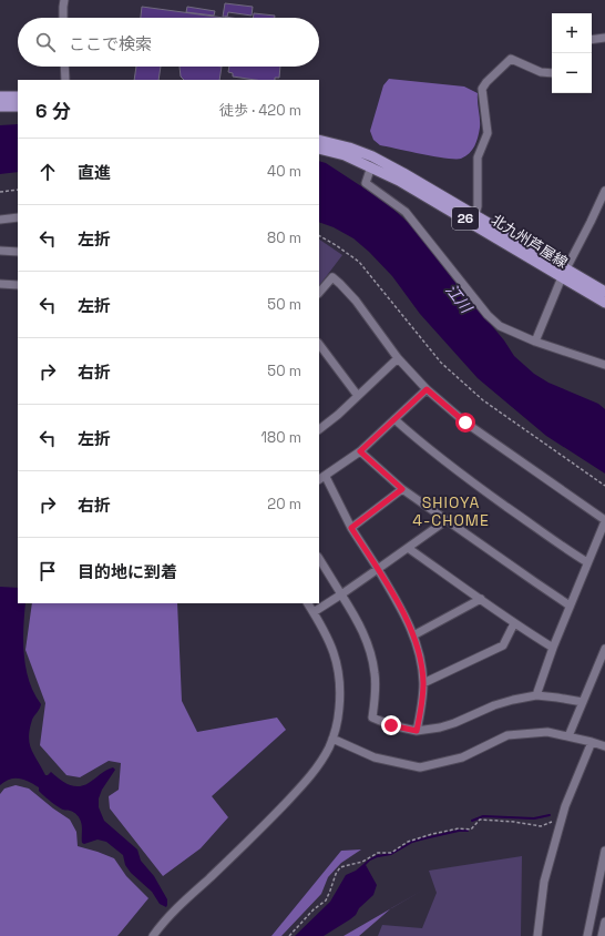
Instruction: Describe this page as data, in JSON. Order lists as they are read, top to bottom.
{
  "streets": {
    "main road": ["26", "北九州芦屋線"]
  },
  "districts": ["SHIOYA 4-CHOME"],
  "water": ["江川"],
  "page": {
    "map_buttons": ["+", "−"],
    "search": "ここで検索",
    "heading": ["6 分", "徒歩 · 420 m"],
    "list": [
      ["直進", "40 m"],
      ["左折", "80 m"],
      ["左折", "50 m"],
      ["右折", "50 m"],
      ["左折", "180 m"],
      ["右折", "20 m"],
      "目的地に到着"
    ]
  }
}
